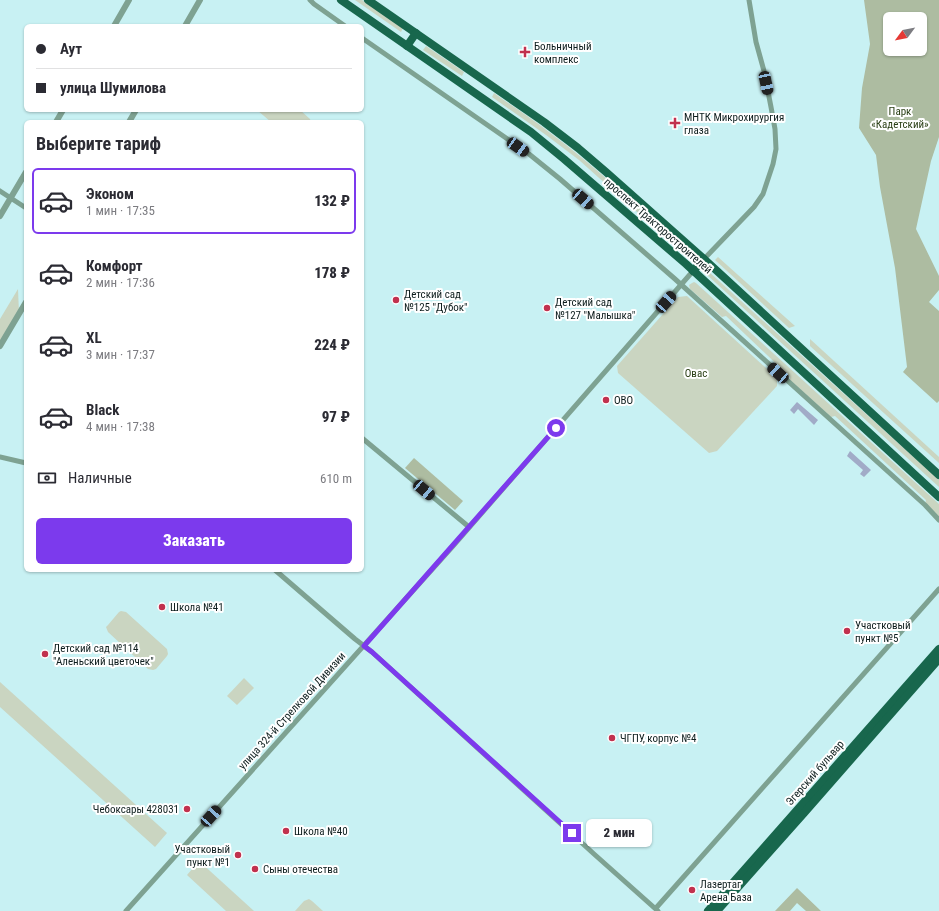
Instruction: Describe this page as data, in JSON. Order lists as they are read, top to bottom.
{
  "streets": {
    "main road": ["проспект Тракторостроителей", "Эгерский бульвар"],
    "street": ["улица 324-й Стрелковой Дивизии"]
  },
  "crossings": [
    ["проспект Тракторостроителей", "улица 324-й Стрелковой Дивизии"]
  ],
  "parks": ["Парк «Кадетский»", "Овас"],
  "places": {
    "health": ["Больничный комплекс", "МНТК Микрохирургия глаза"],
    "other": [
      "Детский сад №125 \"Дубок\"",
      "Детский сад №127 \"Малышка\"",
      "ОВО",
      "Школа №41",
      "Участковый пункт №5",
      "Детский сад №114 \"Аленьский цветочек\"",
      "ЧГПУ, корпус №4",
      "Чебоксары 428031",
      "Школа №40",
      "Участковый пункт №1",
      "Сыны отечества",
      "Лазертаг Арена База"
    ]
  },
  "north": "bottom left",
  "page": {
    "banner": ["Аут", "улица Шумилова"],
    "heading": "Выберите тариф",
    "list": [
      {
        "name": "Эконом",
        "note": "1 мин · 17:35",
        "value": "132 ₽"
      },
      {
        "name": "Комфорт",
        "note": "2 мин · 17:36",
        "value": "178 ₽"
      },
      {
        "name": "XL",
        "note": "3 мин · 17:37",
        "value": "224 ₽"
      },
      {
        "name": "Black",
        "note": "4 мин · 17:38",
        "value": "97 ₽"
      }
    ],
    "pay": ["Наличные", "610 m"],
    "buttons": "Заказать",
    "bubble": "2 мин"
  }
}
